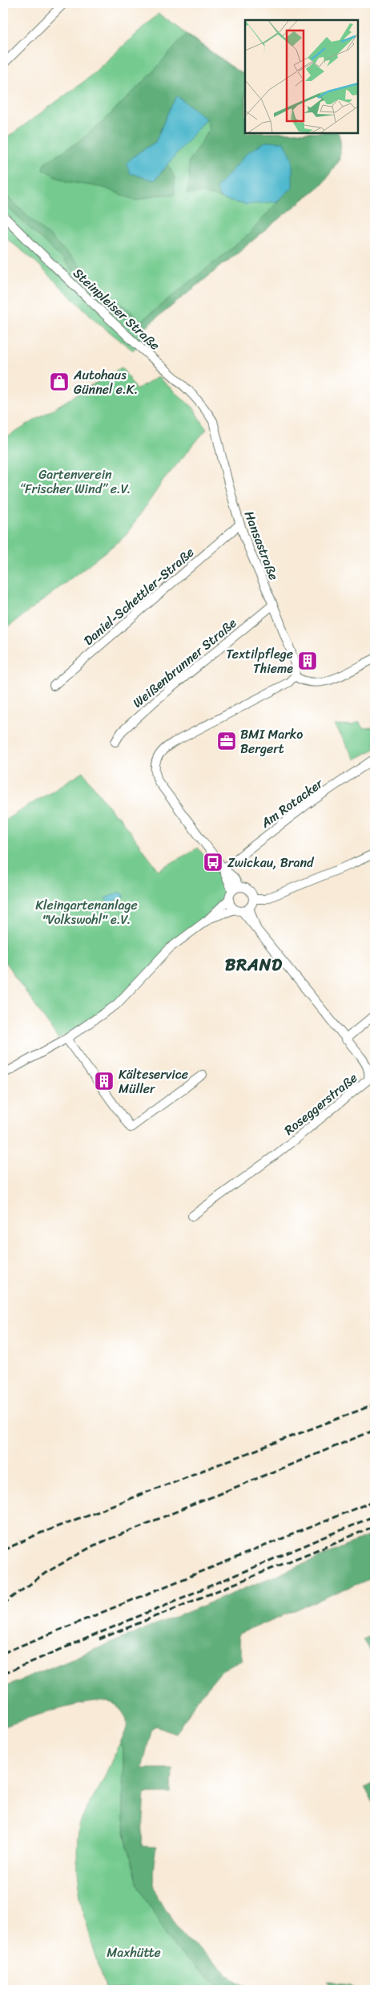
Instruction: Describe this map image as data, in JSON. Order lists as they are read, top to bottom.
{
  "streets": {
    "street": [
      "Steinpleiser Straße",
      "Hansastraße",
      "Daniel-Schettler-Straße",
      "Weißenbrunner Straße",
      "Am Rotacker",
      "Roseggerstraße"
    ]
  },
  "crossings": [
    ["Steinpleiser Straße", "Hansastraße"],
    ["Hansastraße", "Daniel-Schettler-Straße"],
    ["Hansastraße", "Weißenbrunner Straße"]
  ],
  "districts": ["BRAND"],
  "parks": ["Gartenverein “Frischer Wind” e.V.", "Kleingartenanlage \"Volkswohl\" e.V.", "Maxhütte"],
  "places": {
    "shop": ["Autohaus Günnel e.K."],
    "building": ["Textilpflege Thieme", "Kälteservice Müller"],
    "office": ["BMI Marko Bergert"],
    "bus stop": ["Zwickau, Brand"]
  }
}
